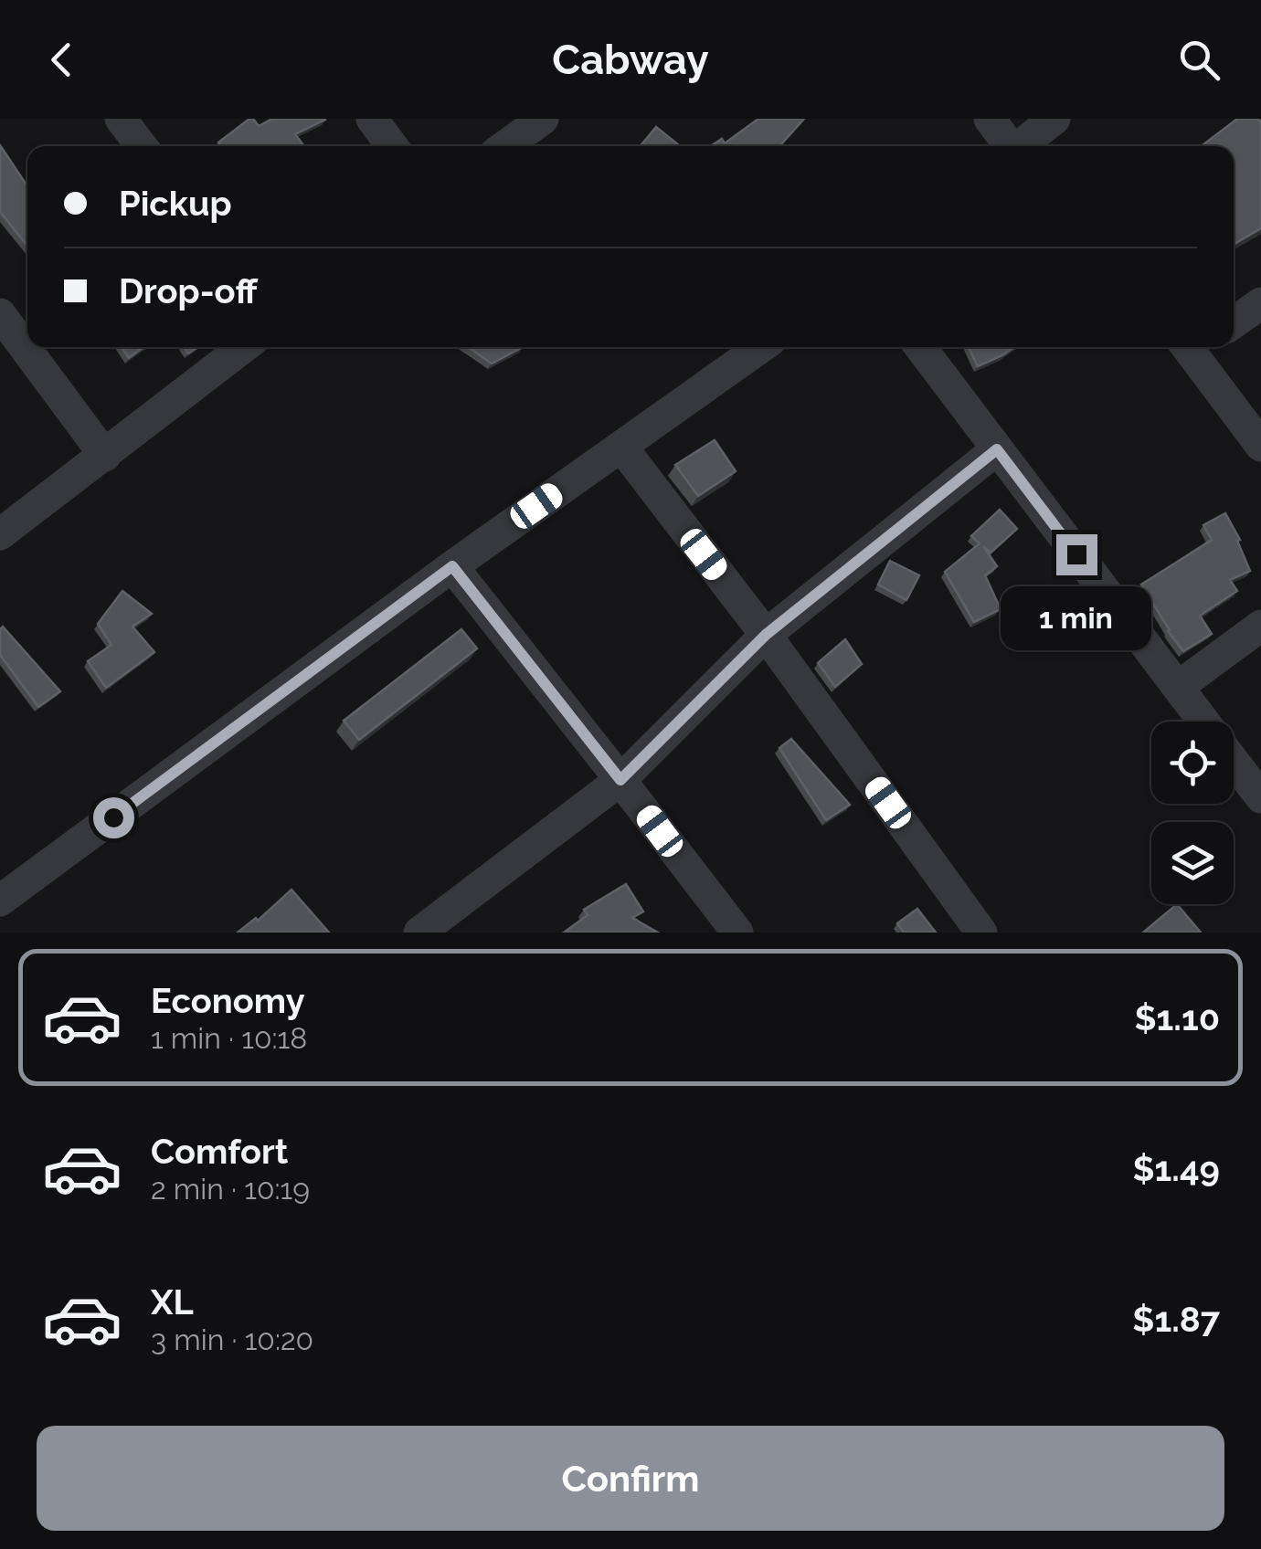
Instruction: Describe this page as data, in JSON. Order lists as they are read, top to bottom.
{
  "page": {
    "header": "Cabway",
    "banner": ["Pickup", "Drop-off"],
    "bubble": "1 min",
    "list": [
      {
        "name": "Economy",
        "note": "1 min · 10:18",
        "value": "$1.10"
      },
      {
        "name": "Comfort",
        "note": "2 min · 10:19",
        "value": "$1.49"
      },
      {
        "name": "XL",
        "note": "3 min · 10:20",
        "value": "$1.87"
      }
    ],
    "buttons": "Confirm"
  }
}
